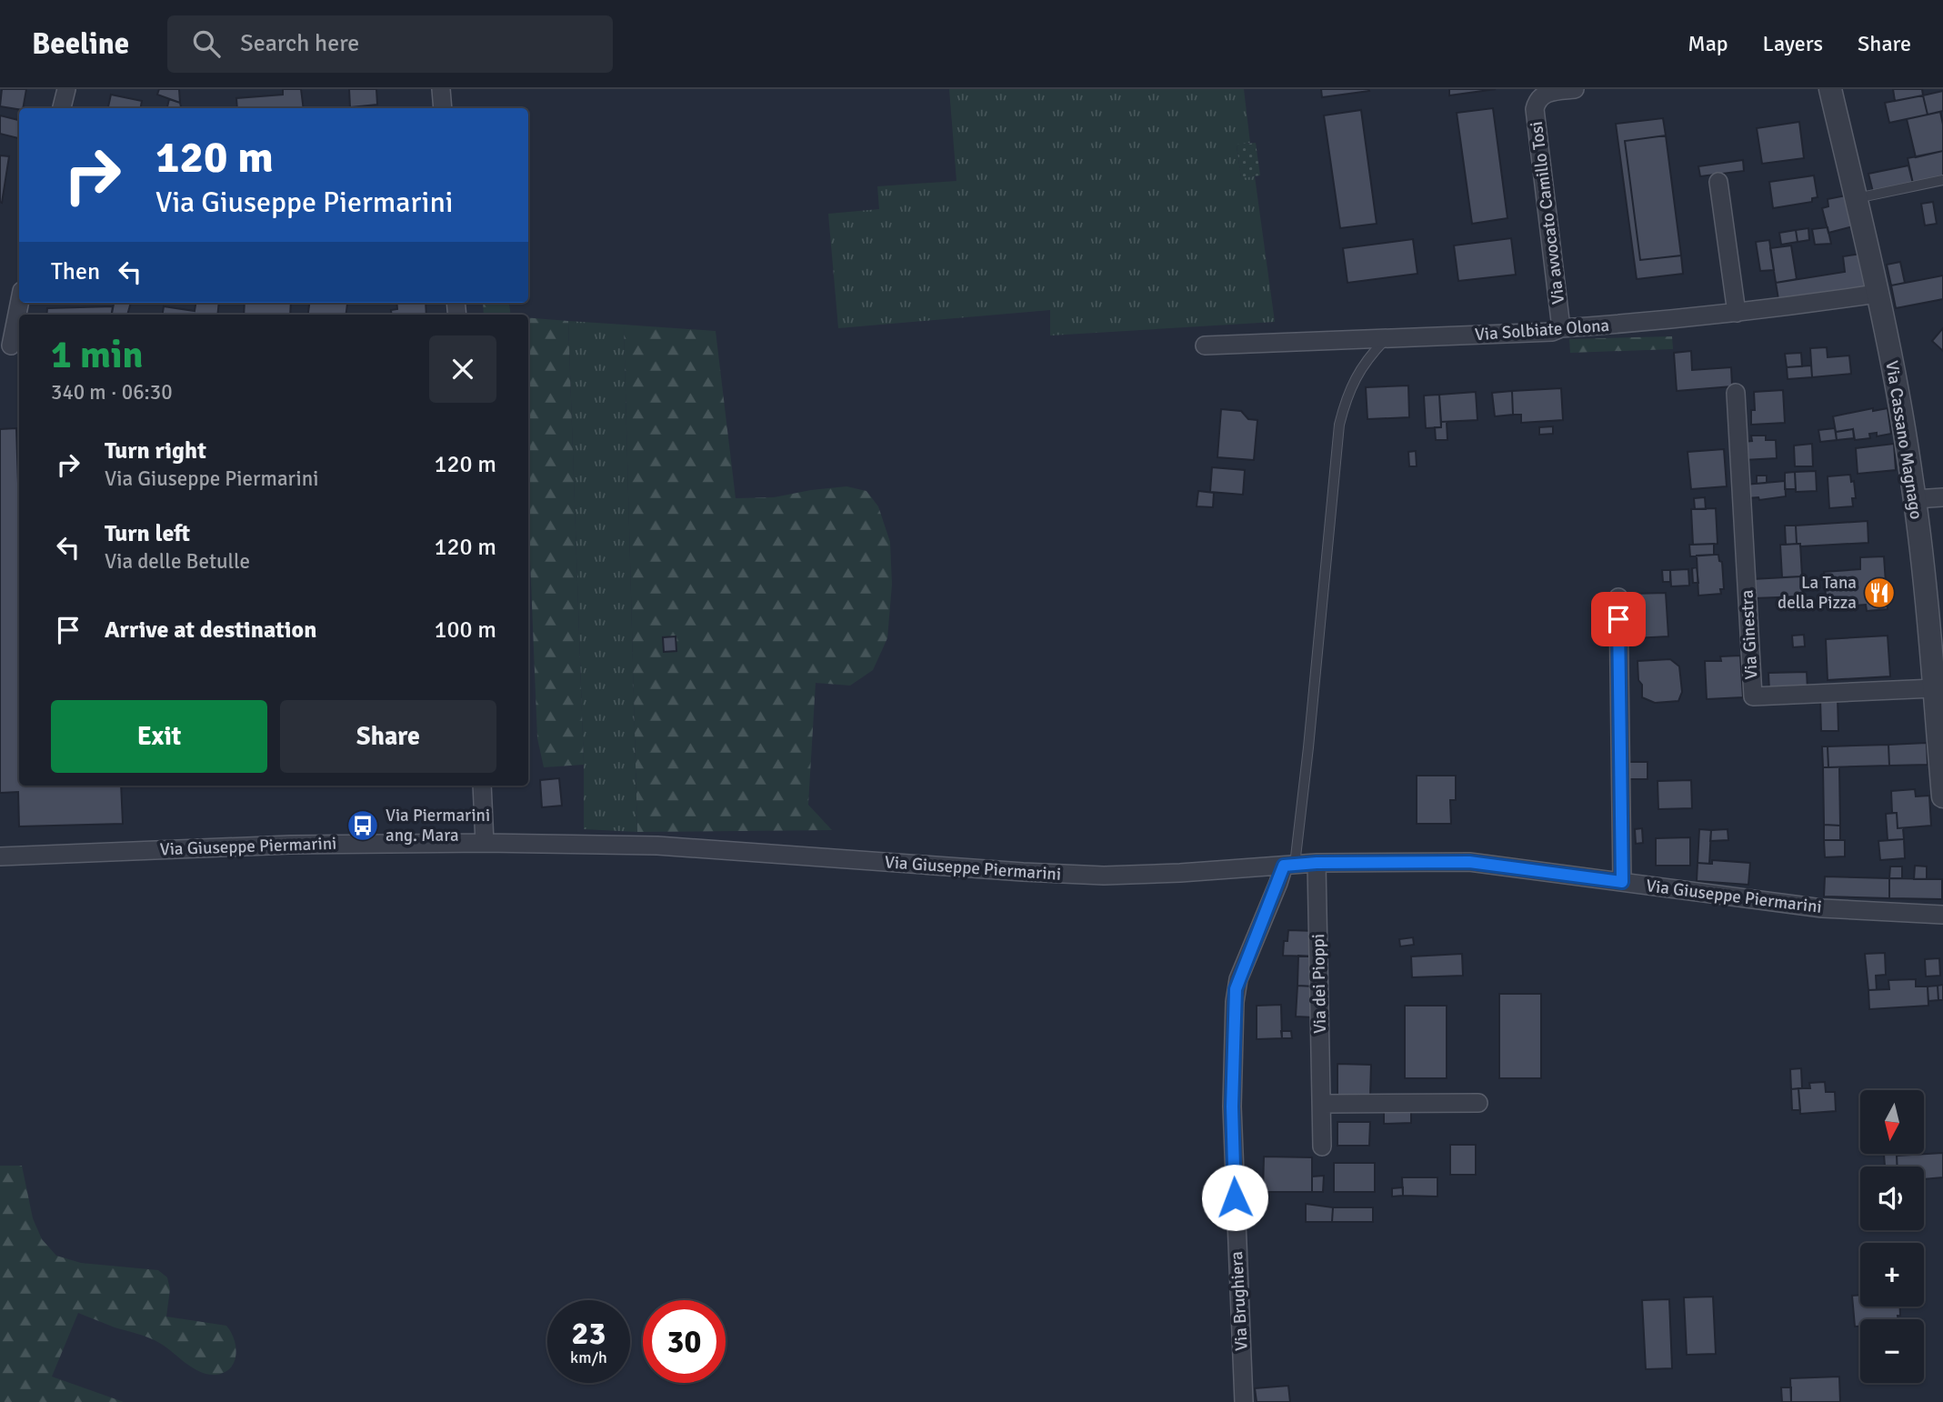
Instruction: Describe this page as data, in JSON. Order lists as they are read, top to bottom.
{
  "streets": {
    "street": [
      "Via avvocato Camillo Tosi",
      "Via Solbiate Olona",
      "Via Cassano Magnago",
      "Via Ginestra",
      "Via Giuseppe Piermarini",
      "Via dei Pioppi",
      "Via Brughiera"
    ]
  },
  "crossings": [
    ["Via avvocato Camillo Tosi", "Via Solbiate Olona"],
    ["Via Solbiate Olona", "Via Cassano Magnago"],
    ["Via Cassano Magnago", "Via Ginestra"],
    ["Via Giuseppe Piermarini", "Via dei Pioppi"],
    ["Via Giuseppe Piermarini", "Via Brughiera"]
  ],
  "places": {
    "restaurant": ["La Tana della Pizza"],
    "bus stop": ["Via Piermarini ang. Mara"]
  },
  "north": "bottom",
  "page": {
    "header": "Beeline",
    "search": "Search here",
    "nav": ["Map", "Layers", "Share"],
    "turn": ["120 m", "Via Giuseppe Piermarini"],
    "then": "Then",
    "heading": ["1 min", "340 m · 06:30"],
    "list": [
      {
        "name": "Turn right",
        "note": "Via Giuseppe Piermarini",
        "value": "120 m"
      },
      {
        "name": "Turn left",
        "note": "Via delle Betulle",
        "value": "120 m"
      },
      {
        "name": "Arrive at destination",
        "value": "100 m"
      }
    ],
    "buttons": ["Exit", "Share"],
    "map_buttons": ["+", "−"],
    "speed": "23 km/h",
    "limit": "30"
  }
}
